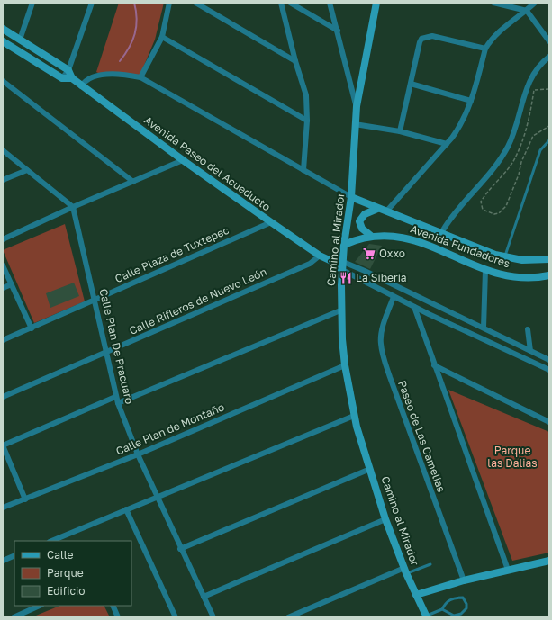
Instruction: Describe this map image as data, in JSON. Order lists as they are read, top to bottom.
{
  "streets": {
    "main road": ["Avenida Paseo del Acueducto", "Camino al Mirador", "Avenida Fundadores"],
    "street": [
      "Calle Plaza de Tuxtepec",
      "Calle Rifleros de Nuevo León",
      "Calle Plan De Pracuaro",
      "Calle Plan de Montaño",
      "Paseo de Las Camelias"
    ]
  },
  "crossings": [
    ["Avenida Paseo del Acueducto", "Camino al Mirador"],
    ["Avenida Paseo del Acueducto", "Calle Plaza de Tuxtepec"],
    ["Avenida Paseo del Acueducto", "Calle Rifleros de Nuevo León"],
    ["Avenida Paseo del Acueducto", "Paseo de Las Camelias"],
    ["Camino al Mirador", "Avenida Fundadores"],
    ["Camino al Mirador", "Calle Plan de Montaño"],
    ["Calle Plaza de Tuxtepec", "Calle Plan De Pracuaro"],
    ["Calle Rifleros de Nuevo León", "Calle Plan De Pracuaro"],
    ["Calle Plan De Pracuaro", "Calle Plan de Montaño"]
  ],
  "parks": ["Parque las Dalias"],
  "places": {
    "supermarket": ["Oxxo"],
    "restaurant": ["La Siberia"]
  },
  "legend": ["Calle", "Parque", "Edificio"]
}
